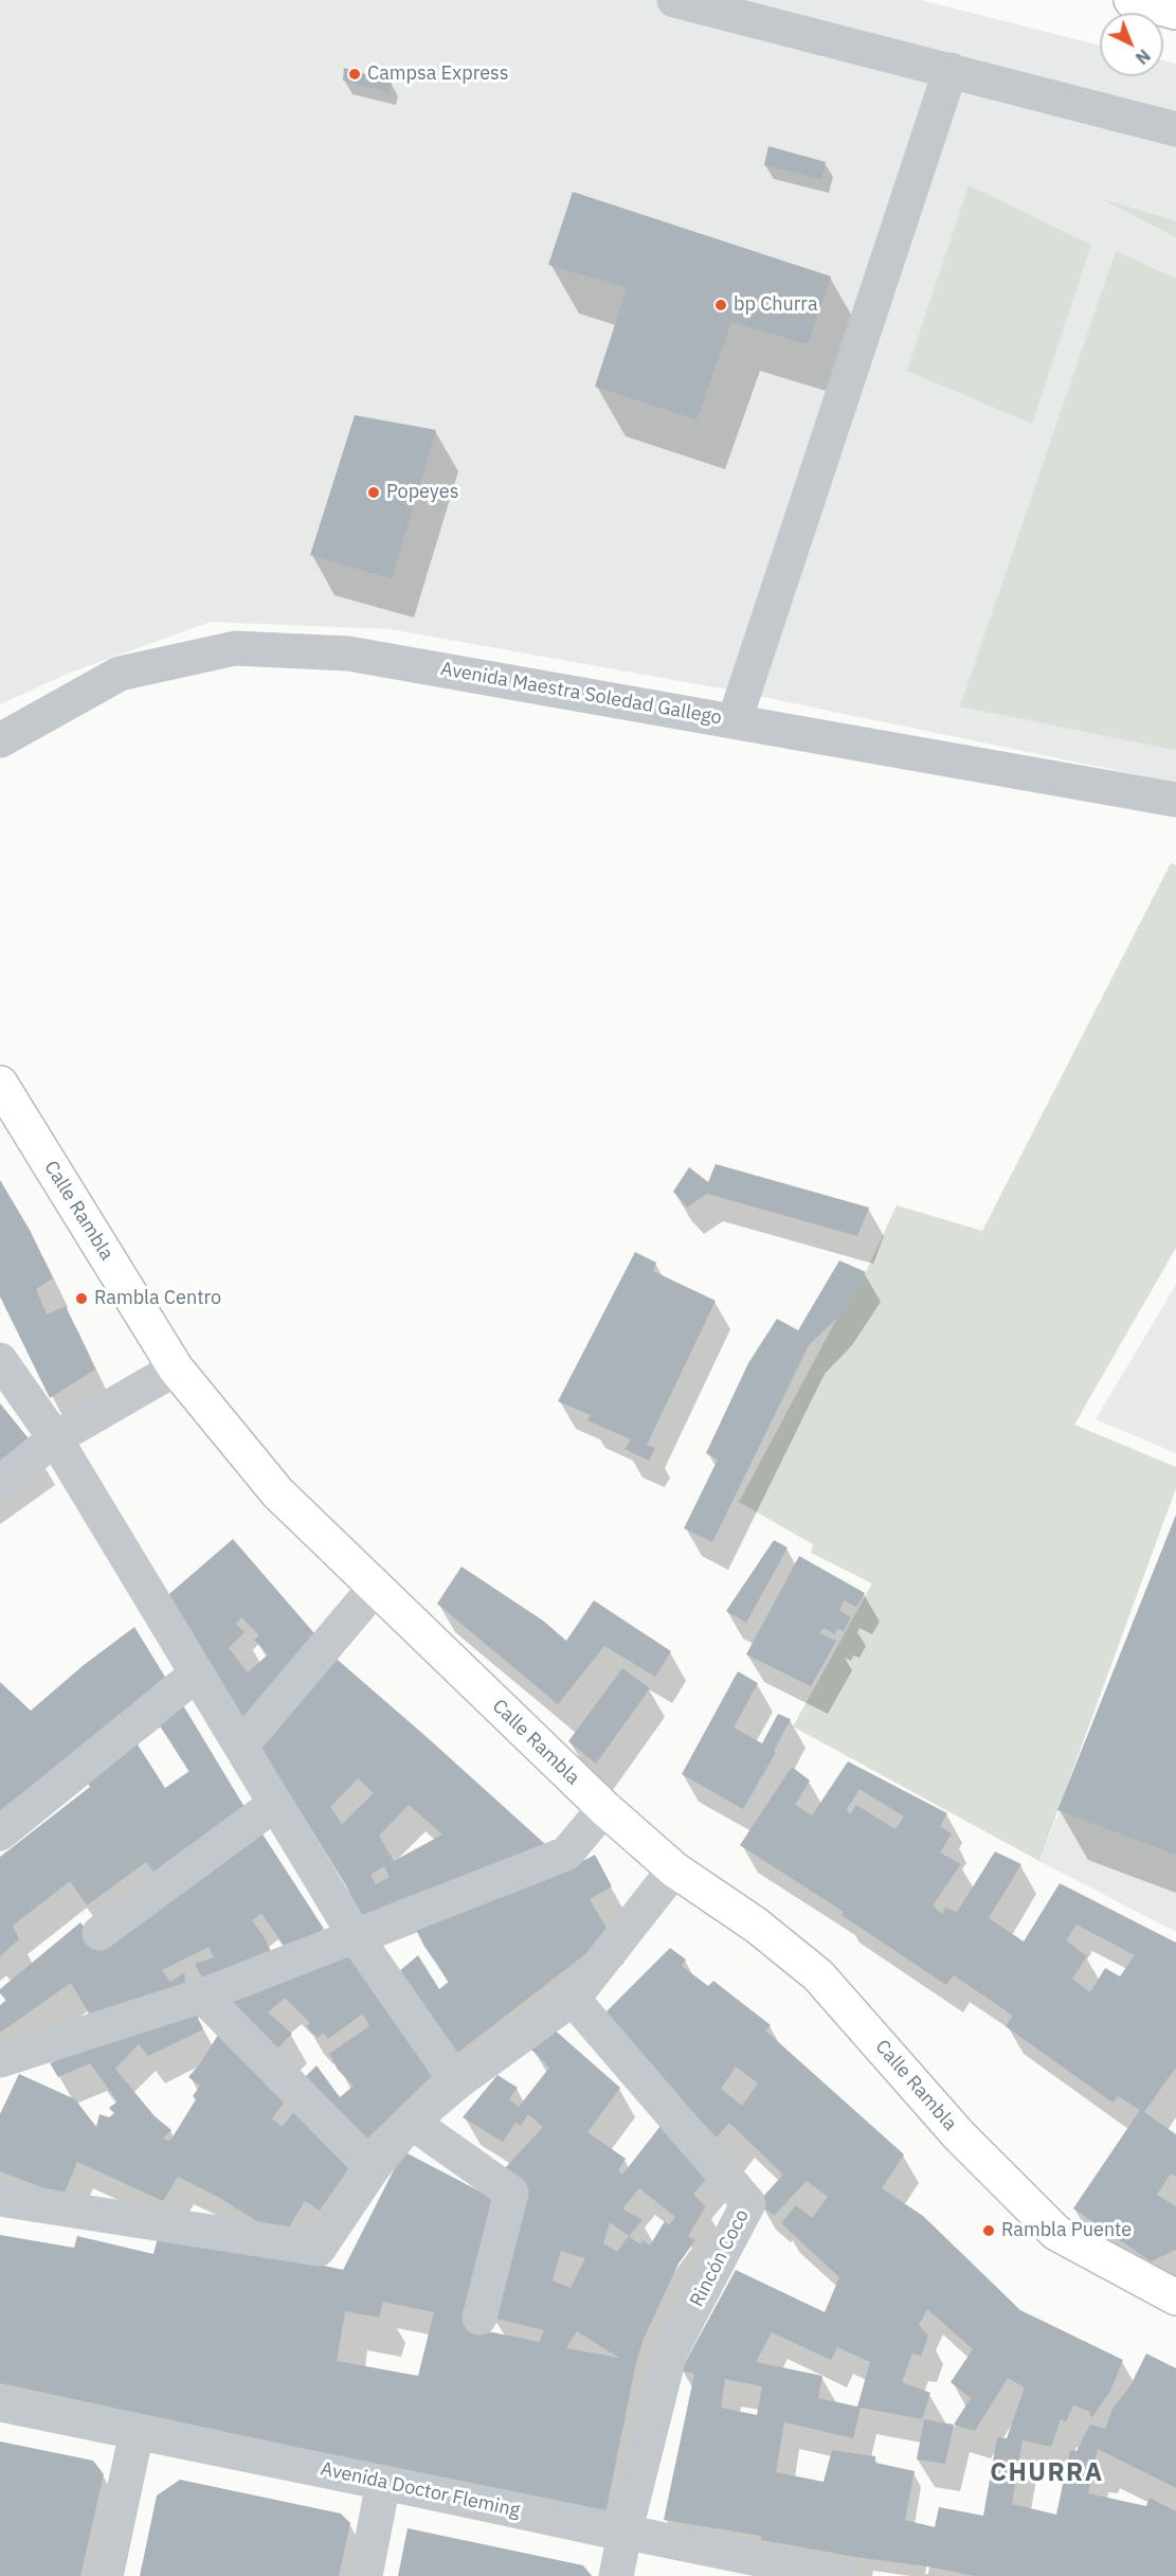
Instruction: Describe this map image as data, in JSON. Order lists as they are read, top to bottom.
{
  "streets": {
    "street": [
      "Avenida Maestra Soledad Gallego",
      "Calle Rambla",
      "Rincón Coco",
      "Avenida Doctor Fleming"
    ]
  },
  "crossings": [
    ["Rincón Coco", "Avenida Doctor Fleming"]
  ],
  "districts": ["CHURRA"],
  "places": [
    "Campsa Express",
    "bp Churra",
    "Popeyes",
    "Rambla Centro",
    "Rambla Puente"
  ],
  "north": "bottom right"
}
